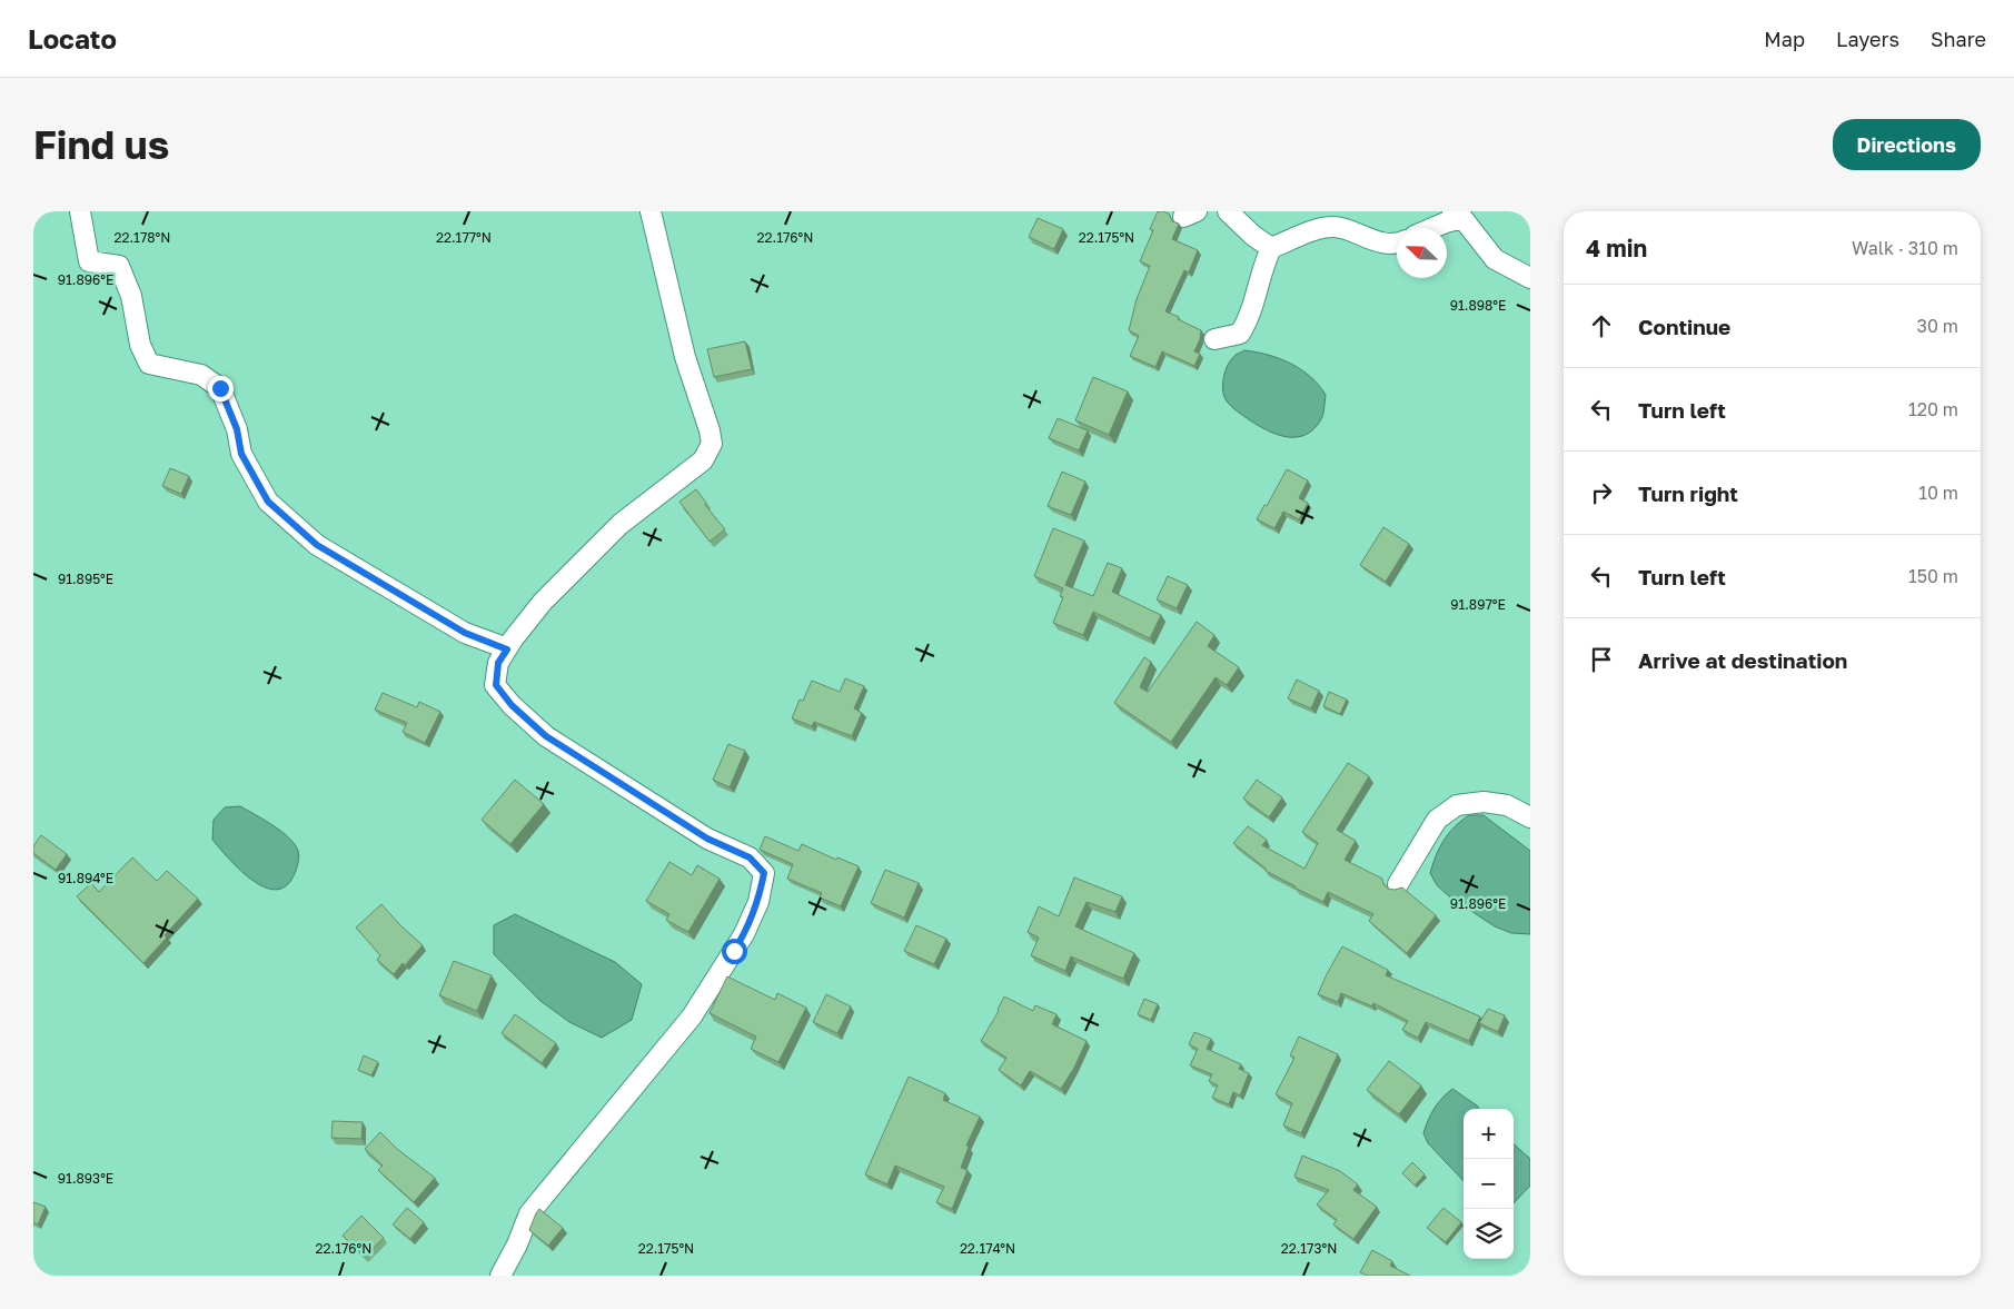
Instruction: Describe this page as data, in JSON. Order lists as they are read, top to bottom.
{
  "north": "top left",
  "page": {
    "header": "Locato",
    "nav": ["Map", "Layers", "Share"],
    "buttons": "Directions",
    "title": "Find us",
    "heading": ["4 min", "Walk · 310 m"],
    "list": [
      ["Continue", "30 m"],
      ["Turn left", "120 m"],
      ["Turn right", "10 m"],
      ["Turn left", "150 m"],
      "Arrive at destination"
    ],
    "map_buttons": ["+", "−"]
  },
  "coordinates": [
    "22.178°N",
    "22.175°N",
    "22.177°N",
    "22.176°N",
    "91.896°E",
    "91.898°E",
    "91.895°E",
    "91.897°E",
    "91.894°E",
    "91.893°E",
    "22.174°N",
    "22.173°N"
  ]
}
